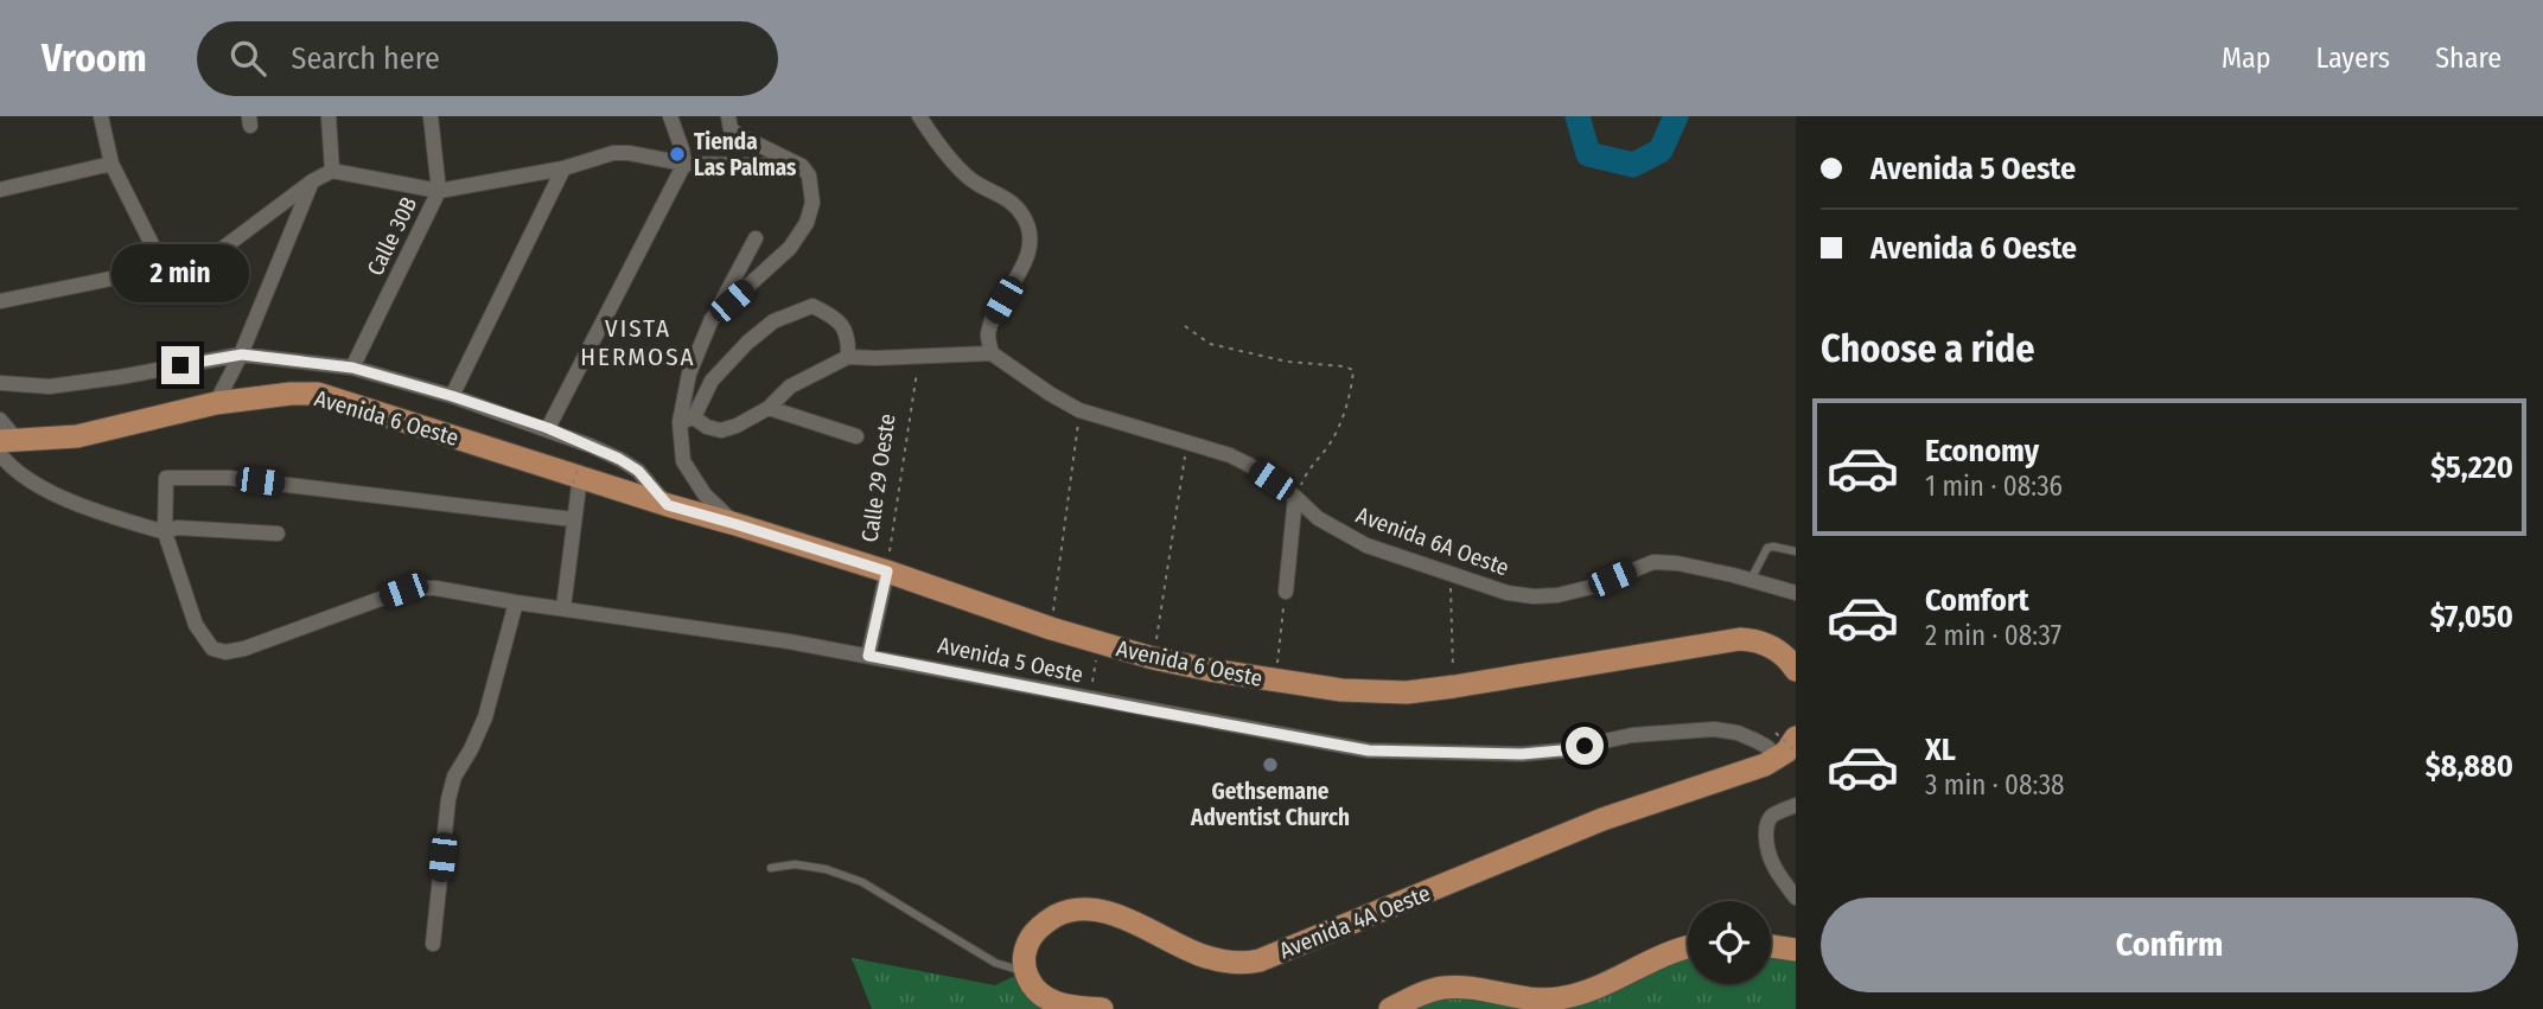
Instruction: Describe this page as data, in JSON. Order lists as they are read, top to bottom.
{
  "streets": {
    "main road": ["Avenida 6 Oeste", "Avenida 4A Oeste"],
    "street": [
      "Calle 30B",
      "Calle 29 Oeste",
      "Avenida 6A Oeste",
      "Avenida 5 Oeste"
    ]
  },
  "crossings": [
    ["Calle 30B", "Avenida 6 Oeste"],
    ["Avenida 6 Oeste", "Calle 29 Oeste"],
    ["Calle 29 Oeste", "Avenida 5 Oeste"],
    ["Avenida 5 Oeste", "Avenida 4A Oeste"]
  ],
  "districts": ["VISTA HERMOSA"],
  "places": ["Tienda Las Palmas", "Gethsemane Adventist Church"],
  "page": {
    "header": "Vroom",
    "search": "Search here",
    "nav": ["Map", "Layers", "Share"],
    "banner": ["Avenida 5 Oeste", "Avenida 6 Oeste"],
    "bubble": "2 min",
    "heading": "Choose a ride",
    "list": [
      {
        "name": "Economy",
        "note": "1 min · 08:36",
        "value": "$5,220"
      },
      {
        "name": "Comfort",
        "note": "2 min · 08:37",
        "value": "$7,050"
      },
      {
        "name": "XL",
        "note": "3 min · 08:38",
        "value": "$8,880"
      }
    ],
    "buttons": "Confirm"
  }
}
